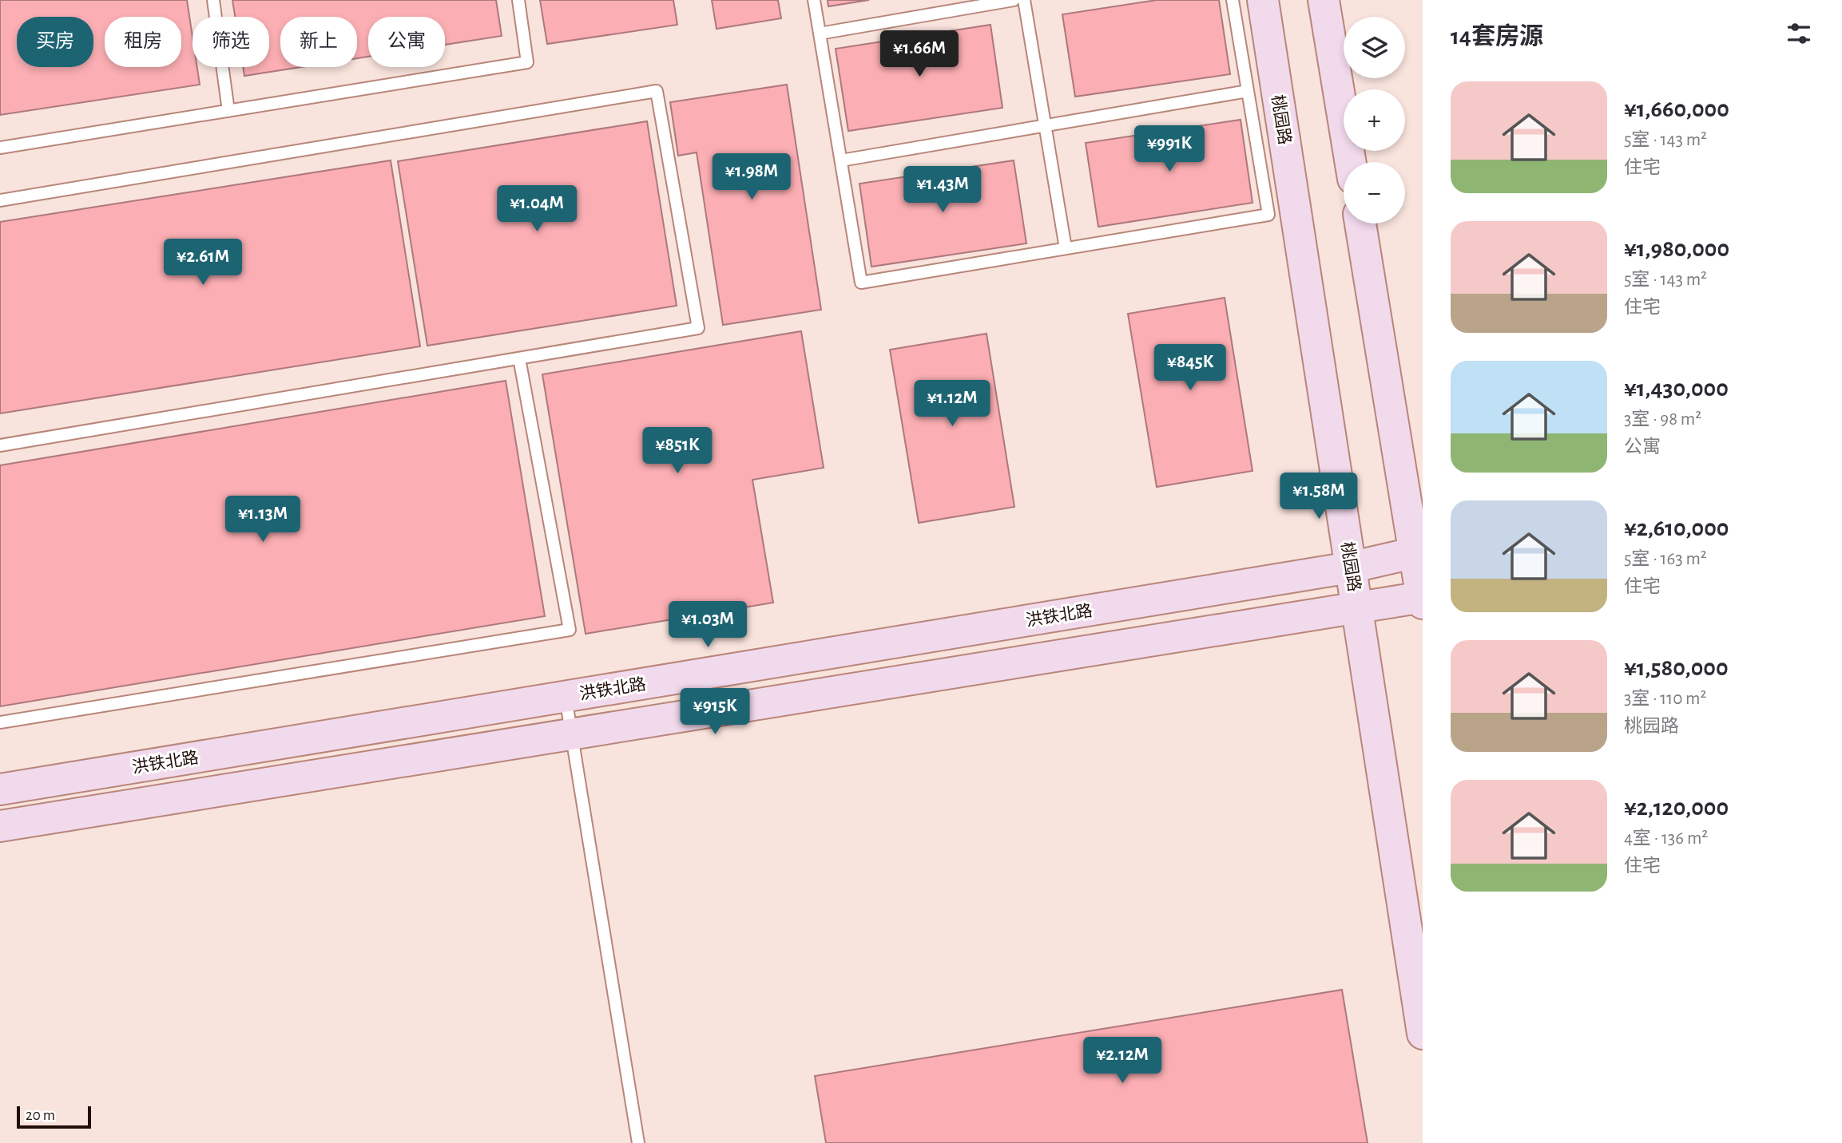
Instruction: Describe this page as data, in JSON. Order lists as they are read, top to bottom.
{
  "streets": {
    "street": ["桃园路", "洪铁北路"]
  },
  "crossings": [
    ["桃园路", "洪铁北路"]
  ],
  "scale_bar": "20 m",
  "page": {
    "heading": "14套房源",
    "map_buttons": ["+", "−"],
    "chip": [
      "买房",
      "租房",
      "筛选",
      "新上",
      "公寓"
    ],
    "price": [
      "¥1.66M",
      "¥991K",
      "¥1.98M",
      "¥1.43M",
      "¥1.04M",
      "¥2.61M",
      "¥845K",
      "¥1.12M",
      "¥851K",
      "¥1.58M",
      "¥1.13M",
      "¥1.03M",
      "¥915K",
      "¥2.12M"
    ],
    "list": [
      {
        "name": "¥1,660,000",
        "note": "5室 · 143 m² · 住宅"
      },
      {
        "name": "¥1,980,000",
        "note": "5室 · 143 m² · 住宅"
      },
      {
        "name": "¥1,430,000",
        "note": "3室 · 98 m² · 公寓"
      },
      {
        "name": "¥2,610,000",
        "note": "5室 · 163 m² · 住宅"
      },
      {
        "name": "¥1,580,000",
        "note": "3室 · 110 m² · 桃园路"
      },
      {
        "name": "¥2,120,000",
        "note": "4室 · 136 m² · 住宅"
      }
    ],
    "scale": "20 m"
  }
}
